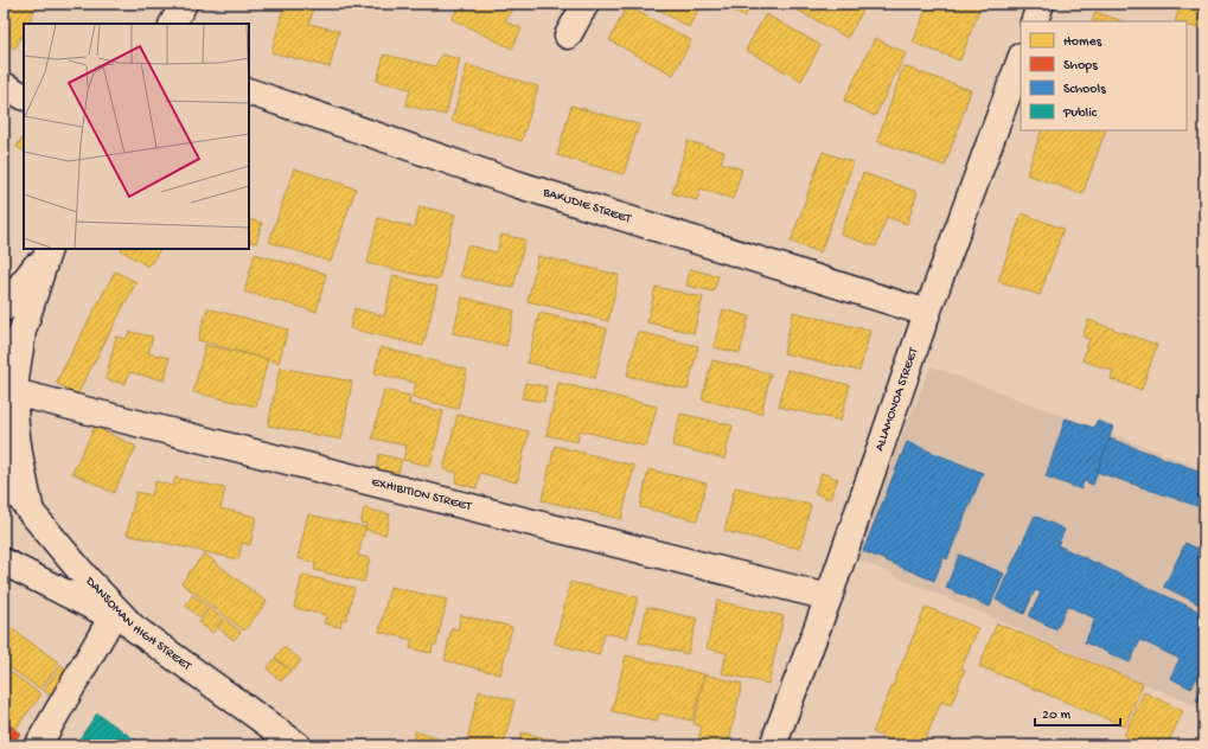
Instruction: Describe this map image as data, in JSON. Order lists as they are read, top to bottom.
{
  "streets": {
    "street": [
      "BAKUDIE STREET",
      "ALLAMONOA STREET",
      "EXHIBITION STREET",
      "DANSOMAN HIGH STREET"
    ]
  },
  "crossings": [
    ["BAKUDIE STREET", "ALLAMONOA STREET"],
    ["ALLAMONOA STREET", "EXHIBITION STREET"]
  ],
  "legend": [
    "Homes",
    "Shops",
    "Schools",
    "Public"
  ],
  "scale_bar": "20 m"
}
